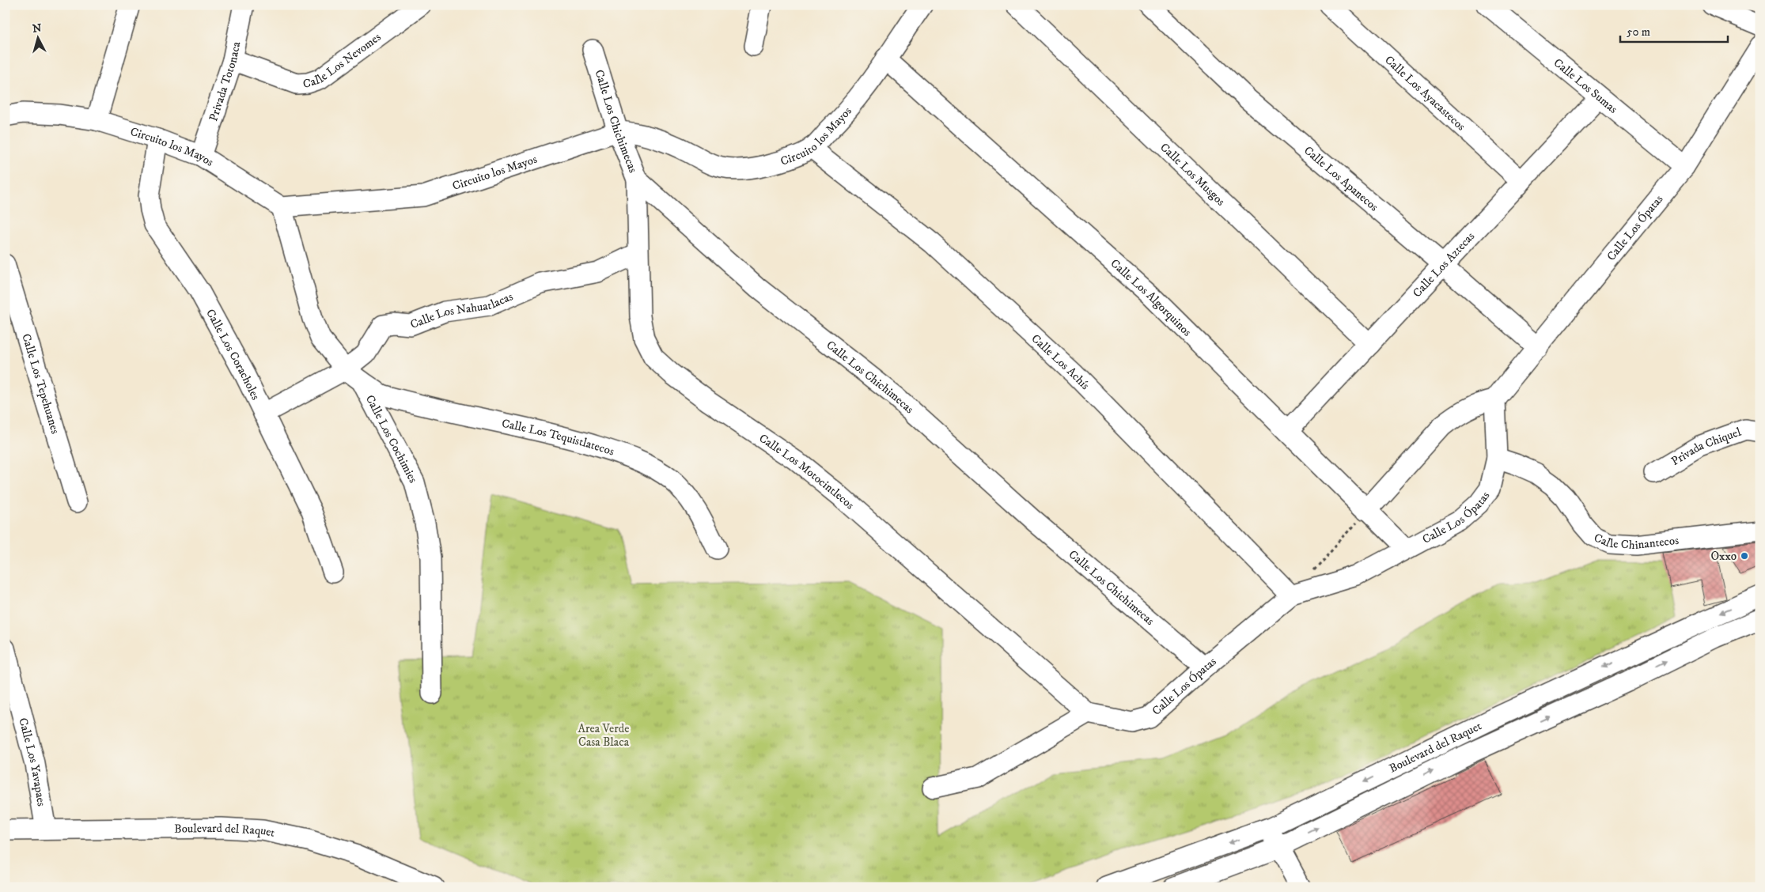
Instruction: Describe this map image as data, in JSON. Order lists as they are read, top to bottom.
{
  "streets": {
    "street": [
      "Calle Los Nevomes",
      "Privada Totonaca",
      "Calle Los Sumas",
      "Calle Los Ayacastecos",
      "Calle Los Chichimecas",
      "Circuito los Mayos",
      "Calle Los Musgos",
      "Calle Los Apanecos",
      "Calle Los Ópatas",
      "Calle Los Aztecas",
      "Calle Los Algorquinos",
      "Calle Los Nahuatlacas",
      "Calle Los Coracholes",
      "Calle Los Achís",
      "Calle Los Tepehuanes",
      "Calle Los Tequistlatecos",
      "Calle Los Cochimies",
      "Privada Chiquel",
      "Calle Los Motocintlecos",
      "Calle Chinantecos",
      "Boulevard del Raquet",
      "Calle Los Yavapaes"
    ]
  },
  "crossings": [
    ["Calle Los Nevomes", "Privada Totonaca"],
    ["Privada Totonaca", "Circuito los Mayos"],
    ["Calle Los Sumas", "Calle Los Ópatas"],
    ["Calle Los Sumas", "Calle Los Aztecas"],
    ["Calle Los Ayacastecos", "Calle Los Aztecas"],
    ["Calle Los Chichimecas", "Circuito los Mayos"],
    ["Calle Los Chichimecas", "Calle Los Ópatas"],
    ["Calle Los Chichimecas", "Calle Los Motocintlecos"],
    ["Circuito los Mayos", "Calle Los Algorquinos"],
    ["Circuito los Mayos", "Calle Los Coracholes"],
    ["Circuito los Mayos", "Calle Los Achís"],
    ["Circuito los Mayos", "Calle Los Cochimies"],
    ["Calle Los Musgos", "Calle Los Aztecas"],
    ["Calle Los Apanecos", "Calle Los Ópatas"],
    ["Calle Los Apanecos", "Calle Los Aztecas"],
    ["Calle Los Ópatas", "Calle Los Algorquinos"],
    ["Calle Los Ópatas", "Calle Los Achís"],
    ["Calle Los Ópatas", "Calle Los Motocintlecos"],
    ["Calle Los Ópatas", "Calle Chinantecos"],
    ["Calle Los Aztecas", "Calle Los Algorquinos"],
    ["Calle Los Nahuatlacas", "Calle Los Coracholes"],
    ["Calle Los Nahuatlacas", "Calle Los Tequistlatecos"],
    ["Calle Los Nahuatlacas", "Calle Los Cochimies"],
    ["Calle Los Nahuatlacas", "Calle Los Motocintlecos"],
    ["Calle Los Tequistlatecos", "Calle Los Cochimies"],
    ["Boulevard del Raquet", "Calle Los Yavapaes"]
  ],
  "parks": ["Area Verde Casa Blaca"],
  "places": ["Oxxo"],
  "scale_bar": "50 m",
  "north": "top"
}
